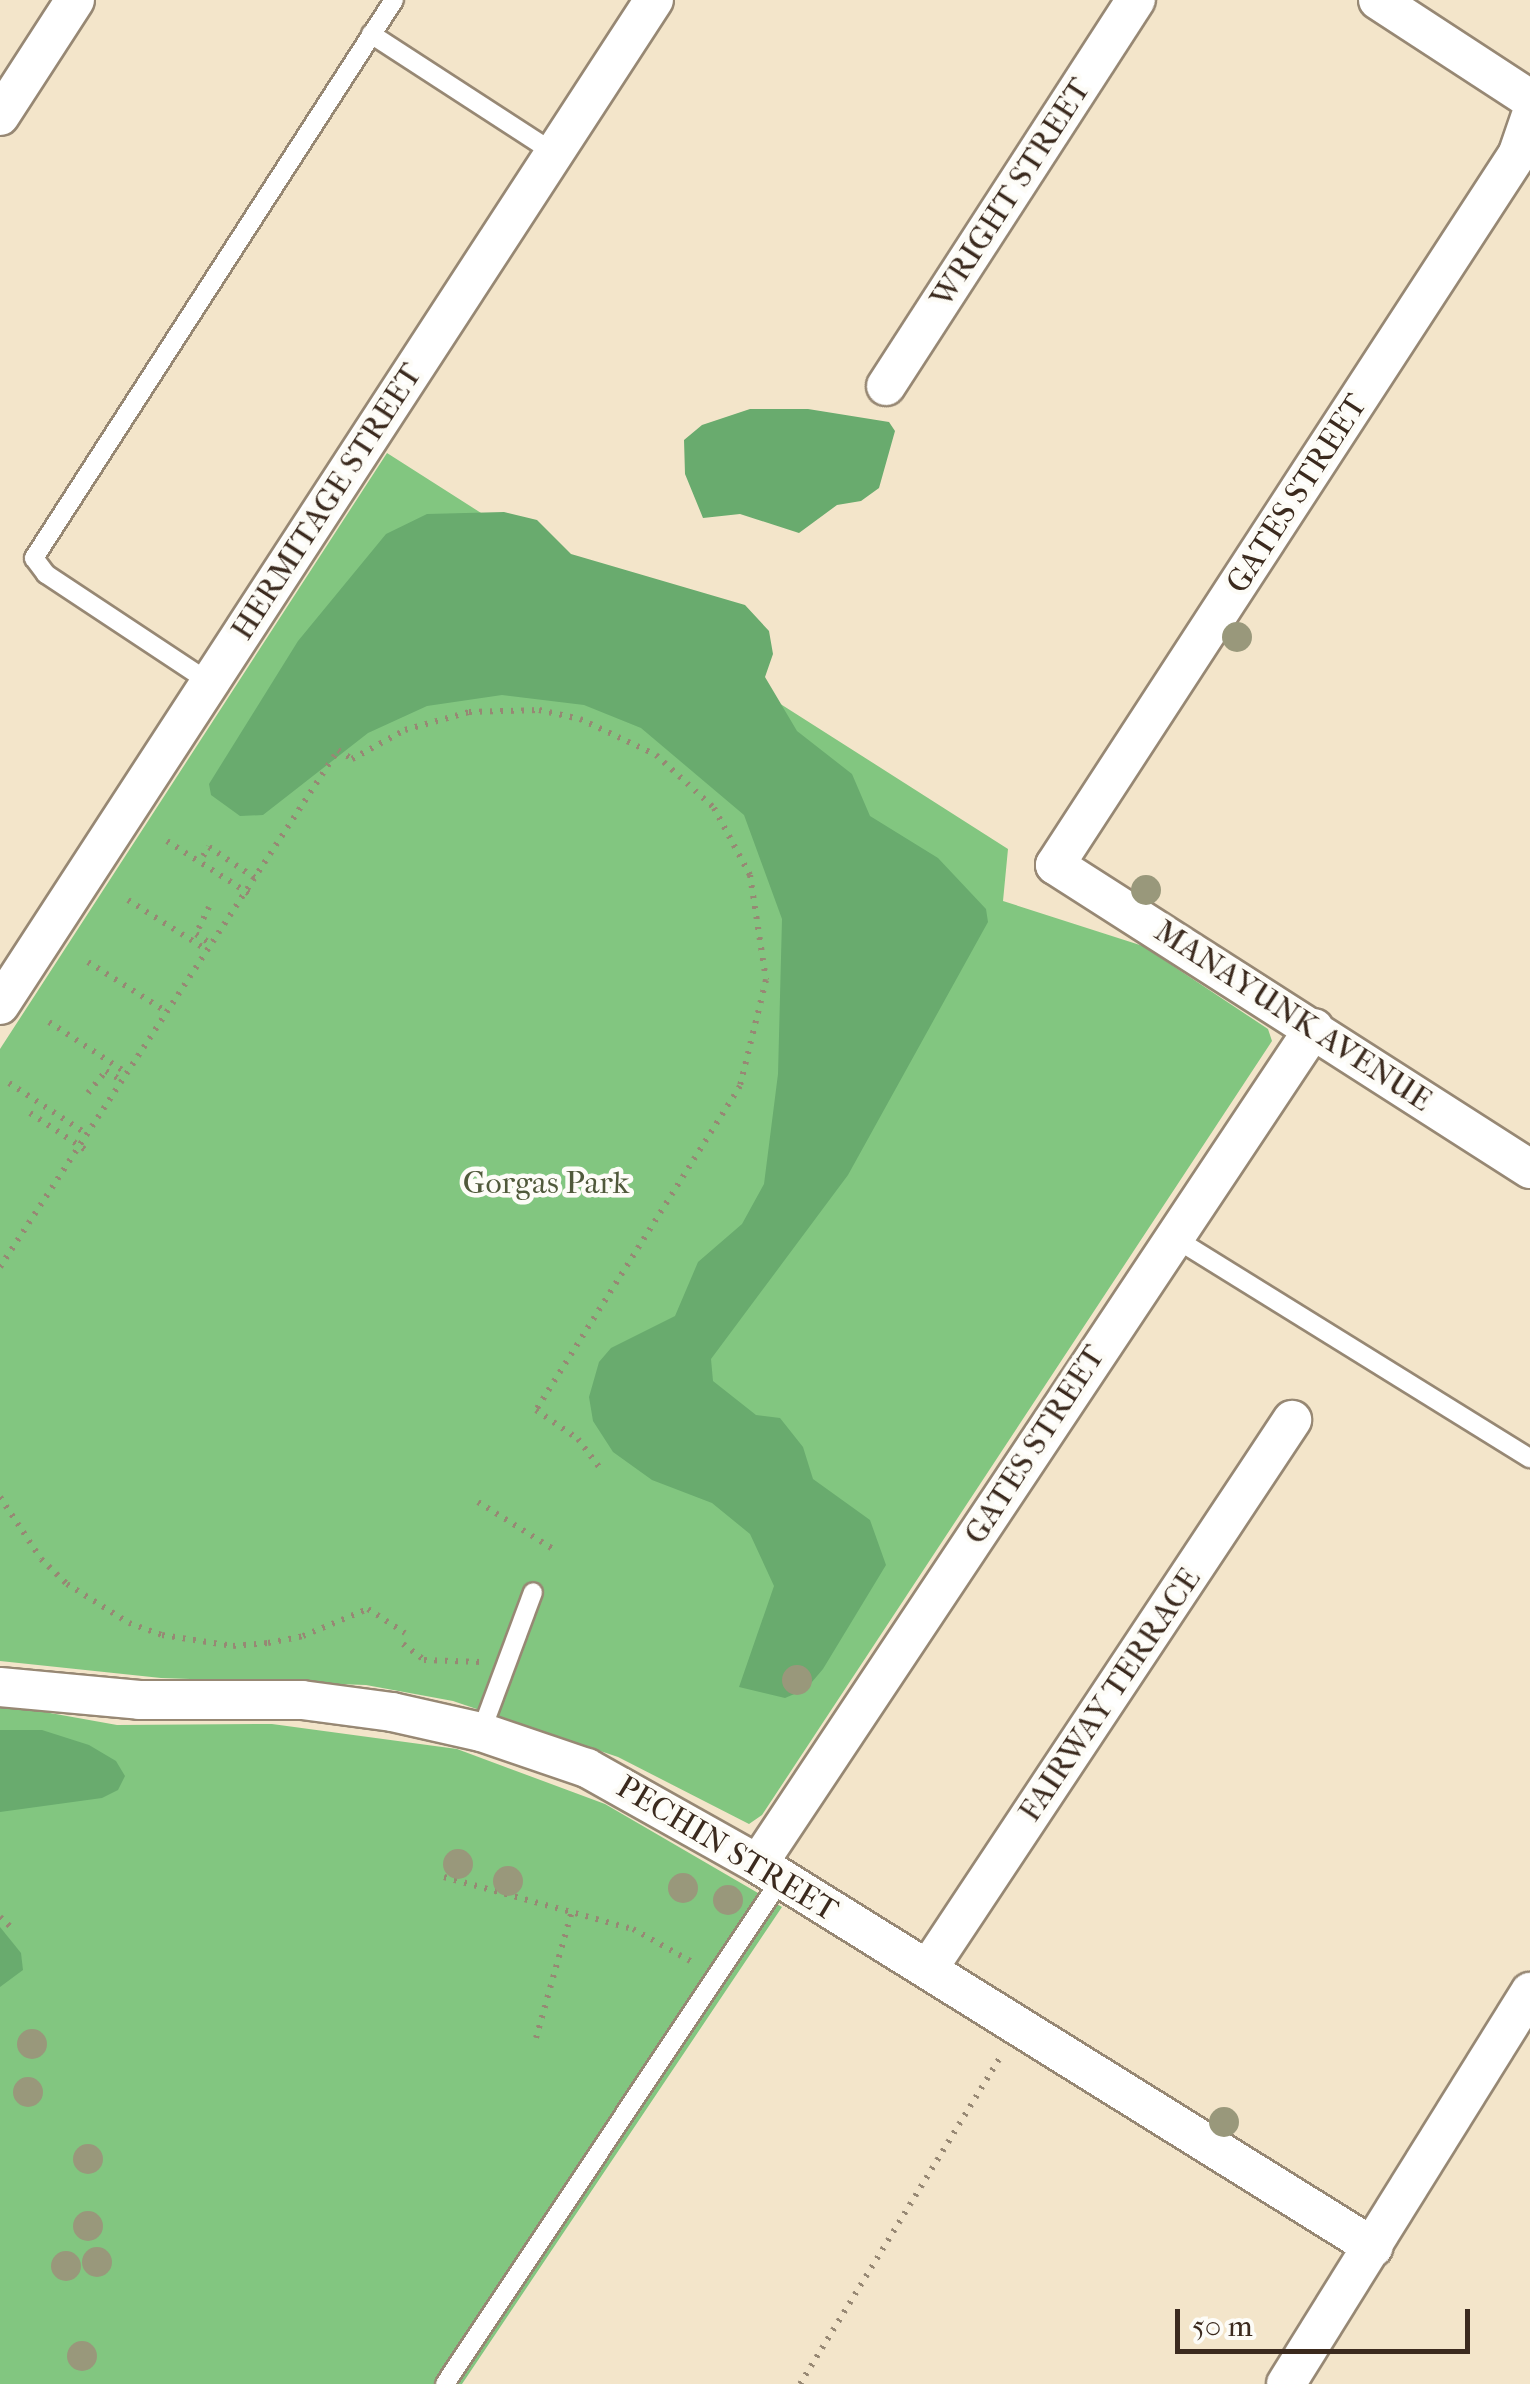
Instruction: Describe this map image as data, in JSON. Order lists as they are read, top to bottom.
{
  "streets": {
    "street": [
      "WRIGHT STREET",
      "GATES STREET",
      "HERMITAGE STREET",
      "MANAYUNK AVENUE",
      "FAIRWAY TERRACE",
      "PECHIN STREET"
    ]
  },
  "crossings": [
    ["GATES STREET", "MANAYUNK AVENUE"],
    ["GATES STREET", "PECHIN STREET"],
    ["FAIRWAY TERRACE", "PECHIN STREET"]
  ],
  "parks": ["Gorgas Park"],
  "scale_bar": "50 m"
}
